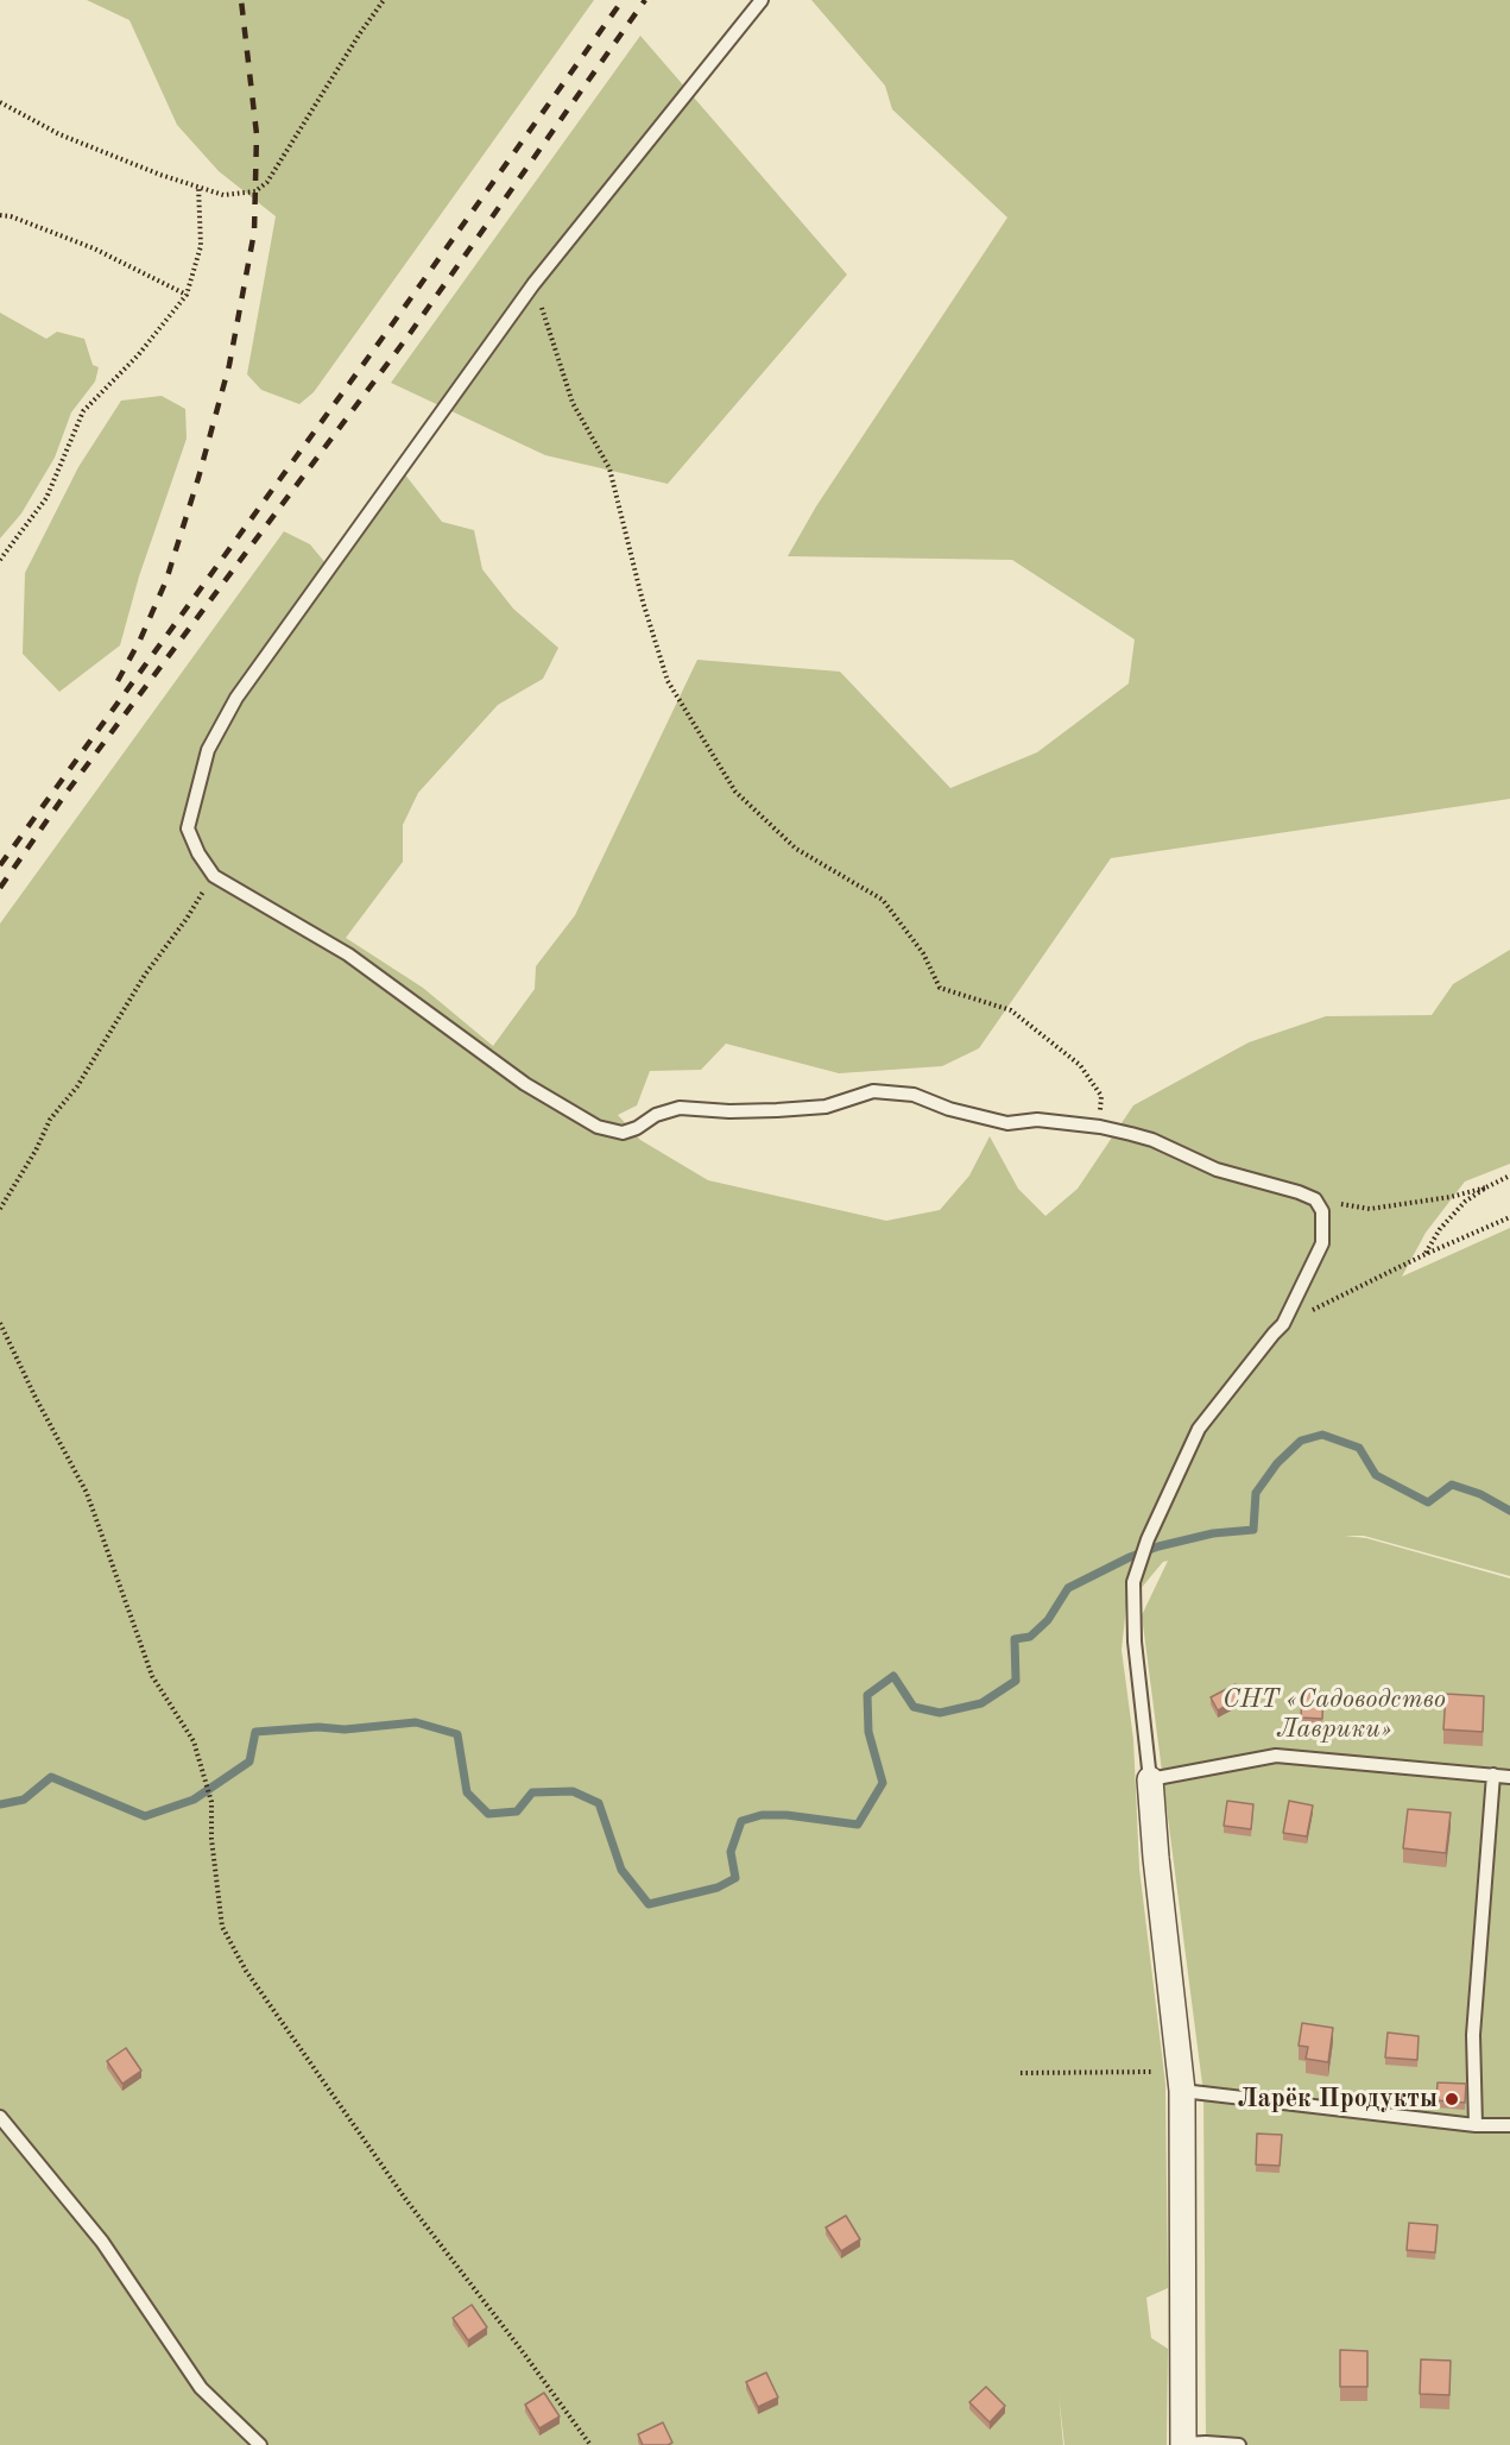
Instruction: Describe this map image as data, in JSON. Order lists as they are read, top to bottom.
{
  "parks": ["СНТ «Садоводство Лаврики»"],
  "places": ["Ларёк Продукты"]
}
